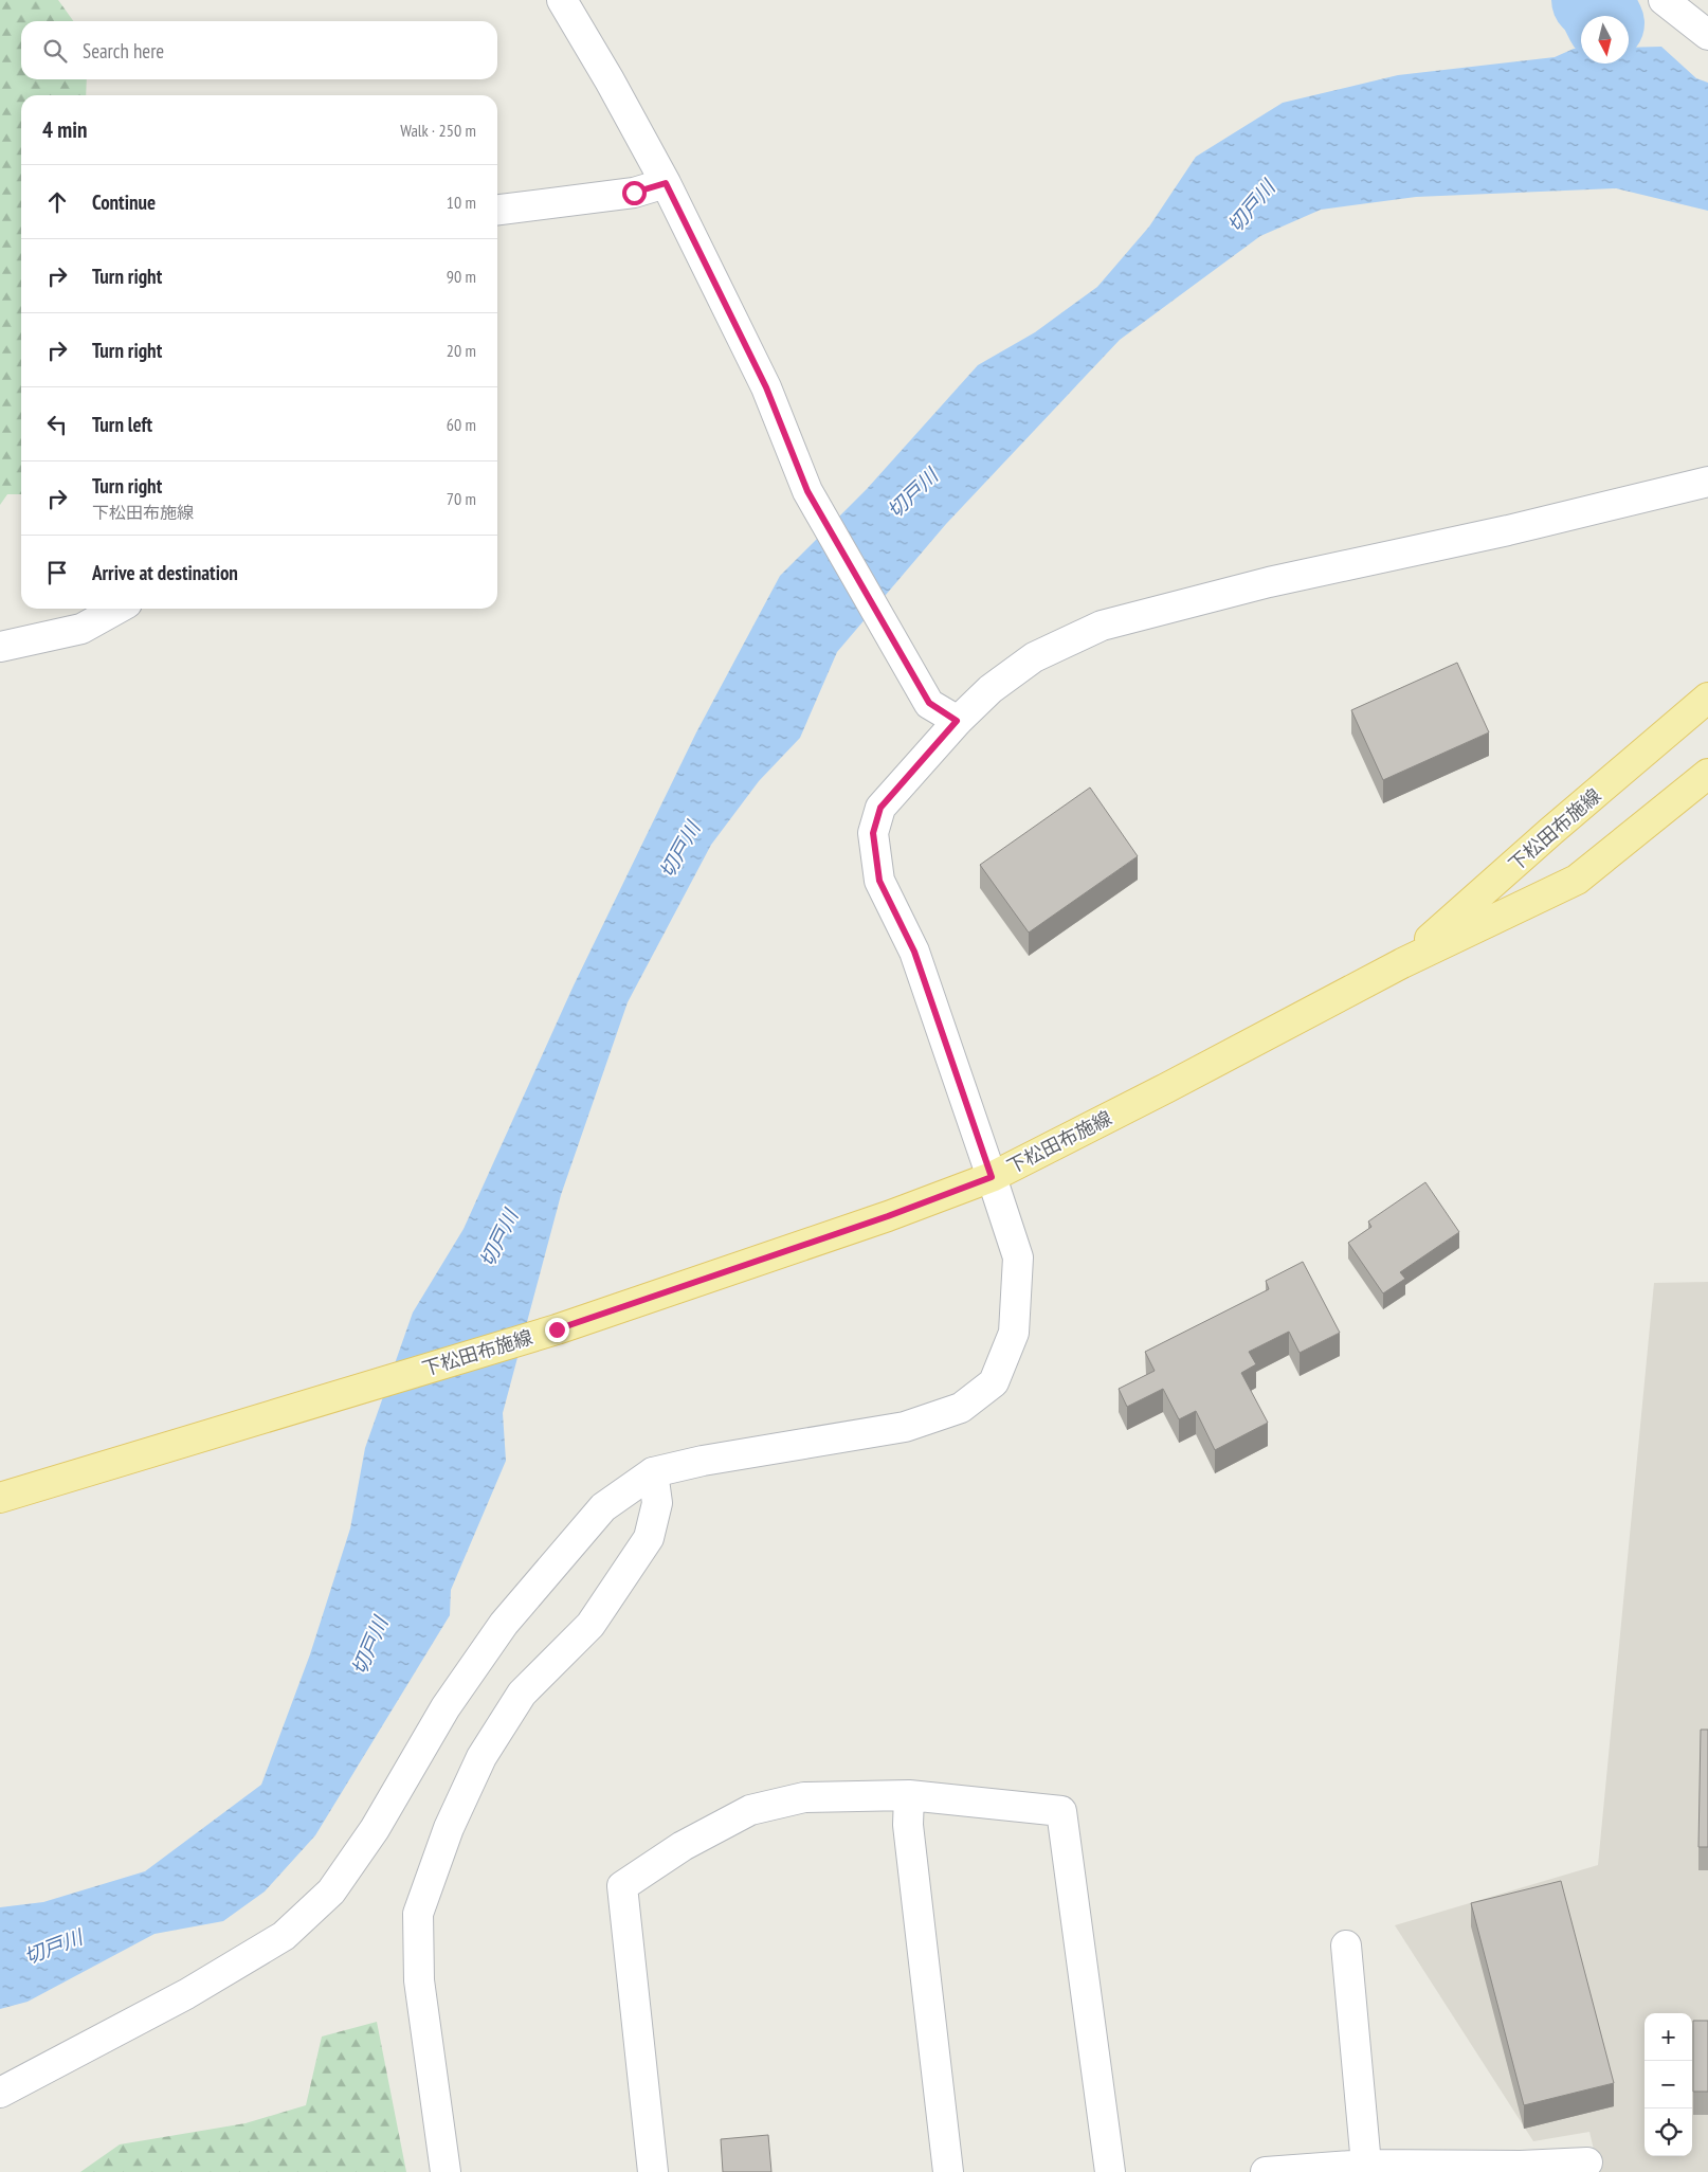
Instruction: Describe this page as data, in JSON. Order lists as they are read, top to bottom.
{
  "streets": {
    "main road": ["下松田布施線"]
  },
  "water": ["切戸川"],
  "north": "bottom",
  "page": {
    "search": "Search here",
    "heading": ["4 min", "Walk · 250 m"],
    "list": [
      ["Continue", "10 m"],
      ["Turn right", "90 m"],
      ["Turn right", "20 m"],
      ["Turn left", "60 m"],
      ["Turn right", "下松田布施線", "70 m"],
      "Arrive at destination"
    ],
    "map_buttons": ["+", "−"]
  }
}
